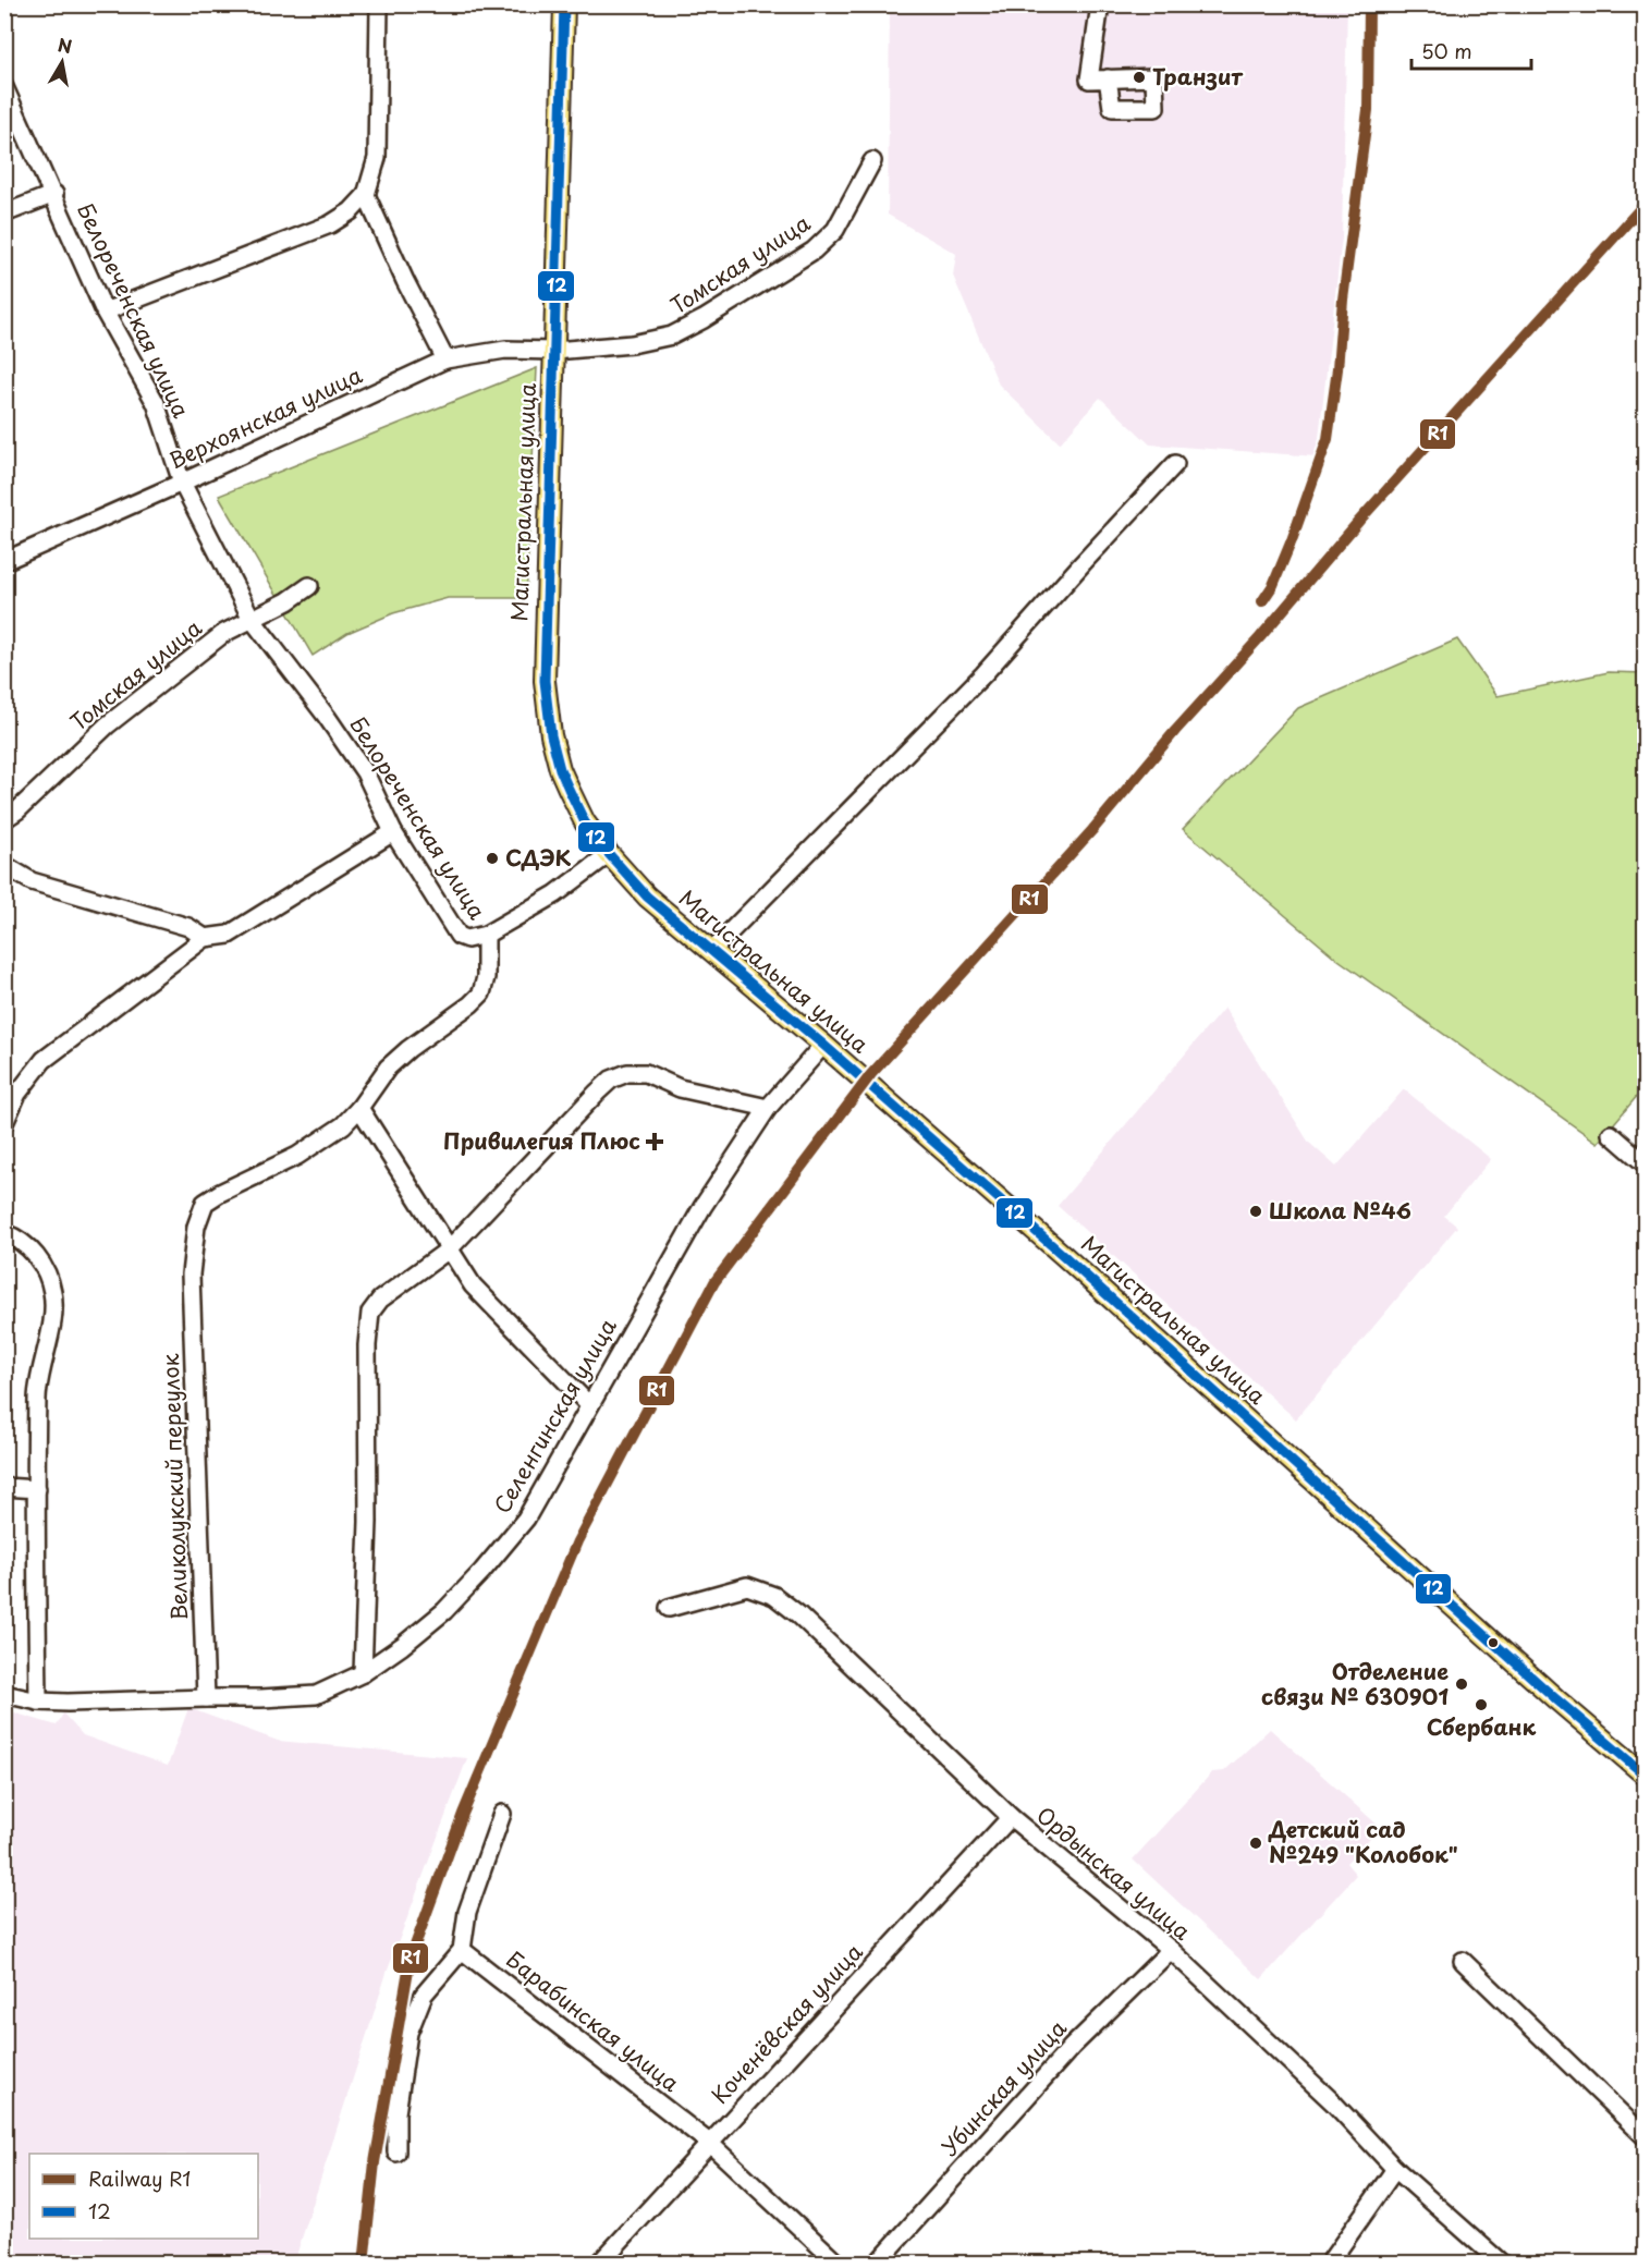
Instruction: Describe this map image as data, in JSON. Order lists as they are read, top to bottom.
{
  "streets": {
    "main road": ["Магистральная улица"],
    "street": [
      "Томская улица",
      "Белореченская улица",
      "Верхоянская улица",
      "Селенгинская улица",
      "Великолукский переулок",
      "Ордынская улица",
      "Барабинская улица",
      "Коченёвская улица",
      "Убинская улица"
    ]
  },
  "crossings": [
    ["Томская улица", "Белореченская улица"],
    ["Томская улица", "Верхоянская улица"],
    ["Томская улица", "Магистральная улица"],
    ["Белореченская улица", "Верхоянская улица"],
    ["Белореченская улица", "Магистральная улица"],
    ["Верхоянская улица", "Магистральная улица"],
    ["Магистральная улица", "Селенгинская улица"],
    ["Селенгинская улица", "Великолукский переулок"],
    ["Ордынская улица", "Коченёвская улица"],
    ["Ордынская улица", "Убинская улица"],
    ["Барабинская улица", "Коченёвская улица"]
  ],
  "places": {
    "other": [
      "Транзит",
      "СДЭК",
      "Школа №46",
      "Отделение связи № 630901",
      "Сбербанк",
      "Детский сад №249 \"Колобок\""
    ],
    "health": ["Привилегия Плюс"]
  },
  "lines": ["rail line R1", "transit line 12"],
  "legend": ["Railway R1", "12"],
  "scale_bar": "50 m",
  "north": "top"
}
